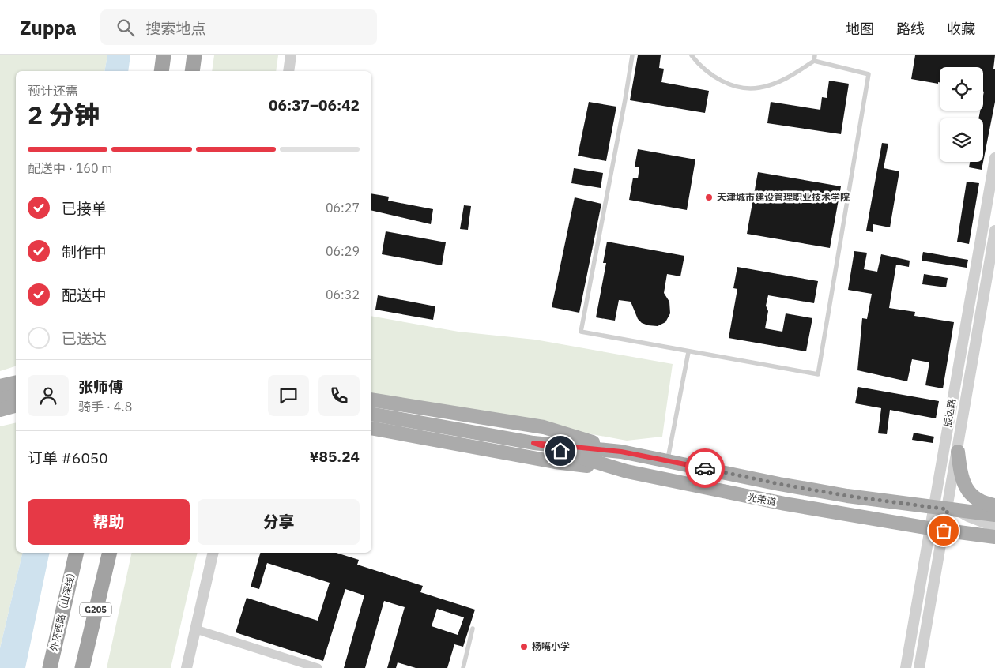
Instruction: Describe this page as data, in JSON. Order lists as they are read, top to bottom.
{
  "streets": {
    "highway": ["外环西路（山深线）", "G205"],
    "main road": ["光荣道"],
    "street": ["辰达路"]
  },
  "crossings": [
    ["辰达路", "光荣道"]
  ],
  "places": ["天津城市建设管理职业技术学院", "杨嘴小学"],
  "page": {
    "header": "Zuppa",
    "search": "搜索地点",
    "nav": ["地图", "路线", "收藏"],
    "heading": ["2 分钟", "预计还需", "06:37–06:42"],
    "panel": [
      "张师傅",
      "骑手 · 4.8",
      "订单 #6050",
      "¥85.24"
    ],
    "bar": "配送中 · 160 m",
    "list": [
      ["已接单", "06:27"],
      ["制作中", "06:29"],
      ["配送中", "06:32"],
      "已送达"
    ],
    "buttons": ["帮助", "分享"]
  }
}
